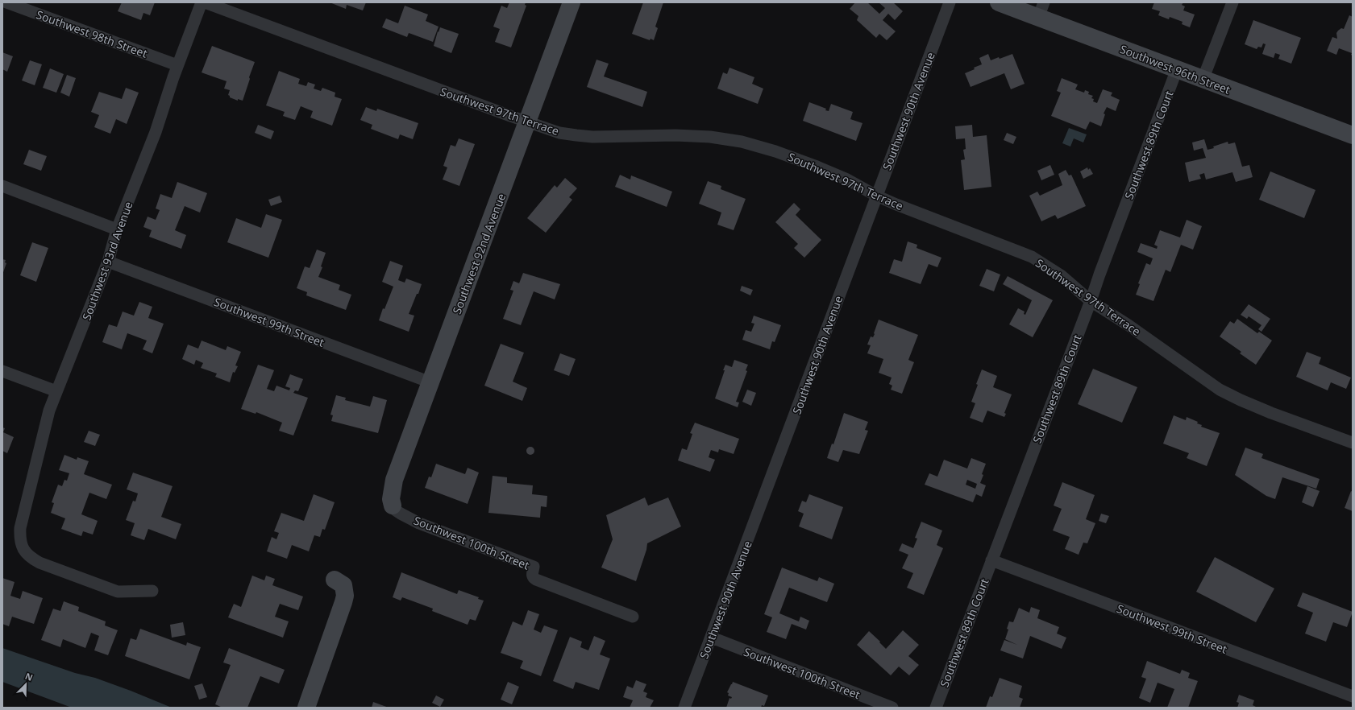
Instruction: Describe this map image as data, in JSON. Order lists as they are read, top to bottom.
{
  "streets": {
    "street": [
      "Southwest 98th Street",
      "Southwest 96th Street",
      "Southwest 97th Terrace",
      "Southwest 90th Avenue",
      "Southwest 89th Court",
      "Southwest 92nd Avenue",
      "Southwest 93rd Avenue",
      "Southwest 99th Street",
      "Southwest 100th Street"
    ]
  },
  "crossings": [
    ["Southwest 98th Street", "Southwest 93rd Avenue"],
    ["Southwest 96th Street", "Southwest 89th Court"],
    ["Southwest 97th Terrace", "Southwest 90th Avenue"],
    ["Southwest 97th Terrace", "Southwest 89th Court"],
    ["Southwest 97th Terrace", "Southwest 92nd Avenue"],
    ["Southwest 90th Avenue", "Southwest 100th Street"],
    ["Southwest 89th Court", "Southwest 99th Street"],
    ["Southwest 92nd Avenue", "Southwest 99th Street"],
    ["Southwest 92nd Avenue", "Southwest 100th Street"],
    ["Southwest 93rd Avenue", "Southwest 99th Street"]
  ],
  "north": "top right"
}
